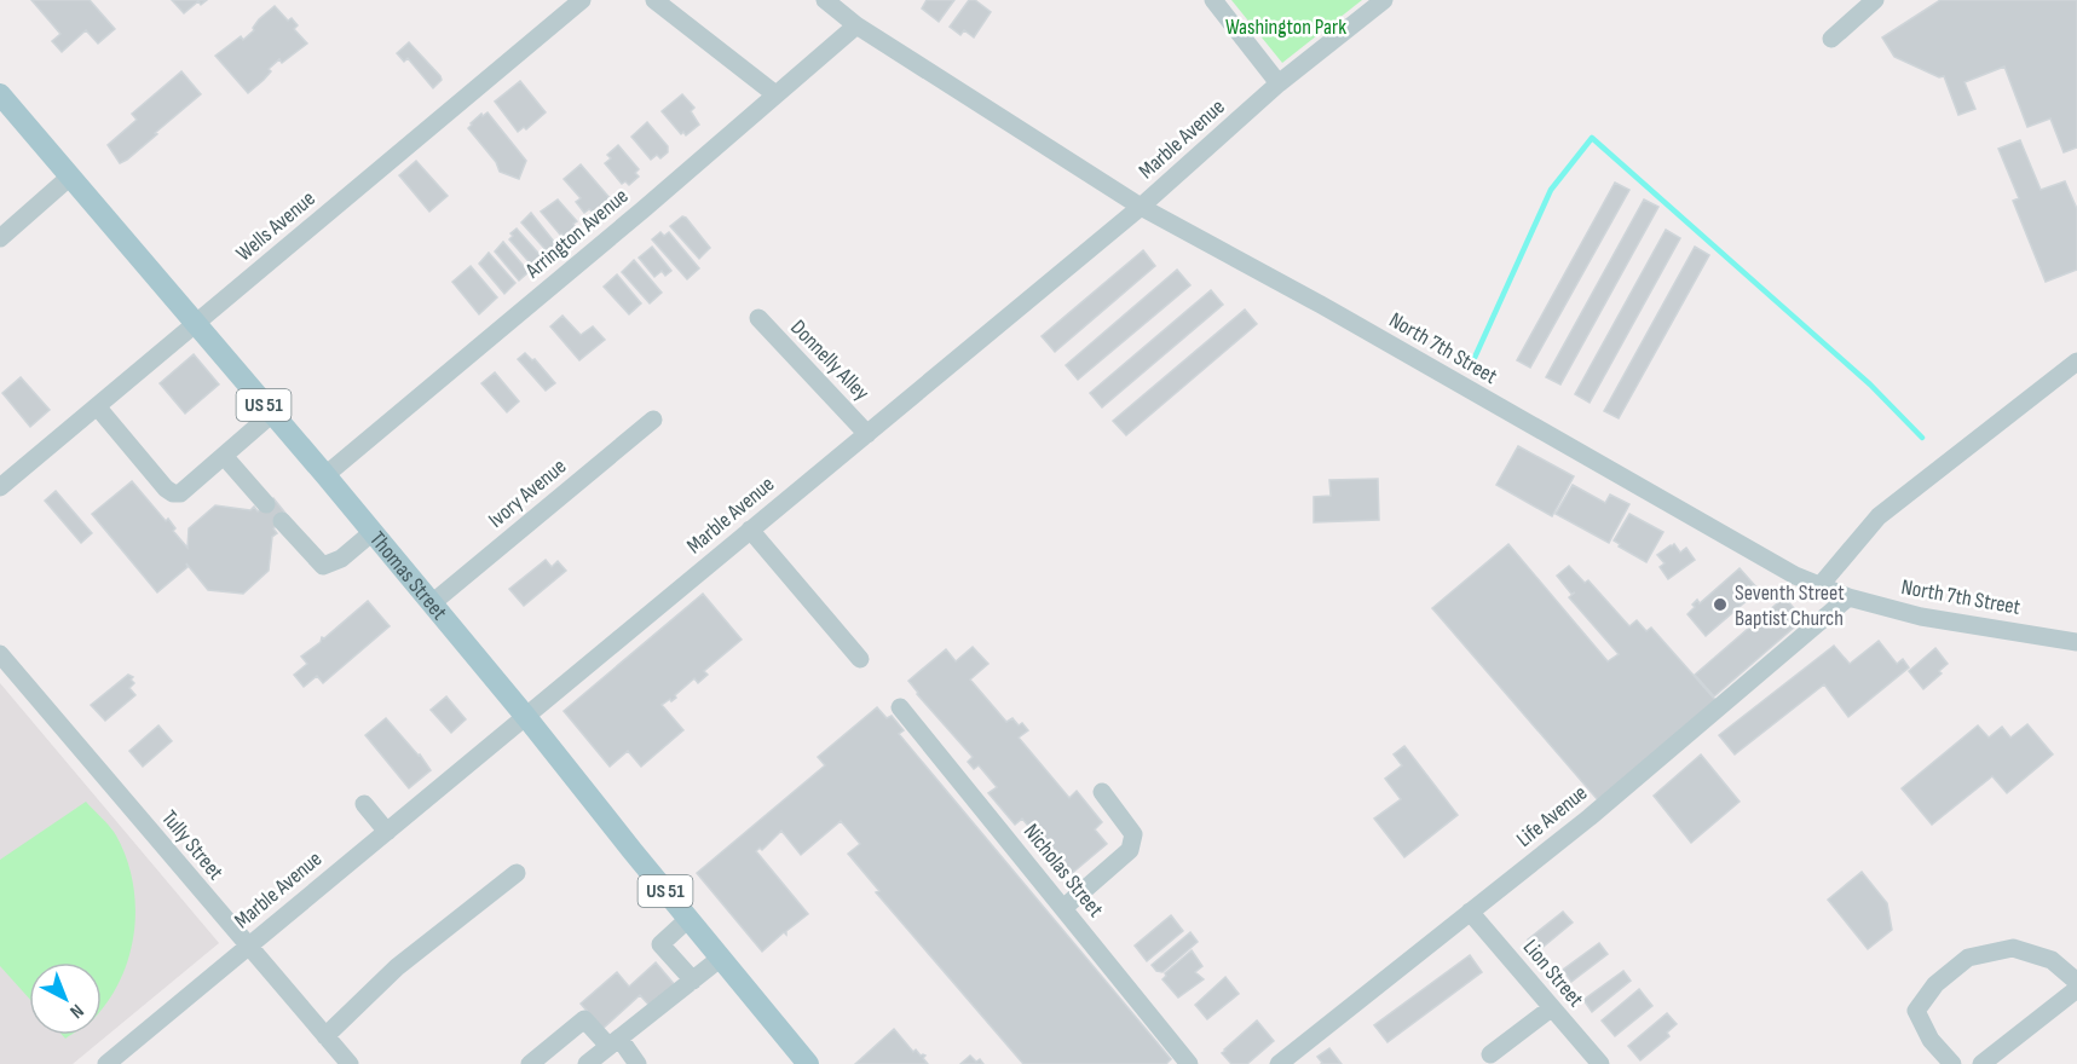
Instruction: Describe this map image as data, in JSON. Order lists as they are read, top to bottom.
{
  "streets": {
    "main road": ["US 51", "Thomas Street"],
    "street": [
      "Marble Avenue",
      "Wells Avenue",
      "Arrington Avenue",
      "North 7th Street",
      "Donnelly Alley",
      "Ivory Avenue",
      "Life Avenue",
      "Tully Street",
      "Nicholas Street",
      "Lion Street"
    ]
  },
  "crossings": [
    ["Marble Avenue", "North 7th Street"],
    ["Marble Avenue", "Donnelly Alley"],
    ["Marble Avenue", "Thomas Street"],
    ["Marble Avenue", "Tully Street"],
    ["Wells Avenue", "Thomas Street"],
    ["Arrington Avenue", "North 7th Street"],
    ["Arrington Avenue", "Thomas Street"],
    ["North 7th Street", "Life Avenue"],
    ["Ivory Avenue", "Thomas Street"],
    ["Life Avenue", "Lion Street"]
  ],
  "parks": ["Washington Park"],
  "places": ["Seventh Street Baptist Church"],
  "north": "bottom right"
}
